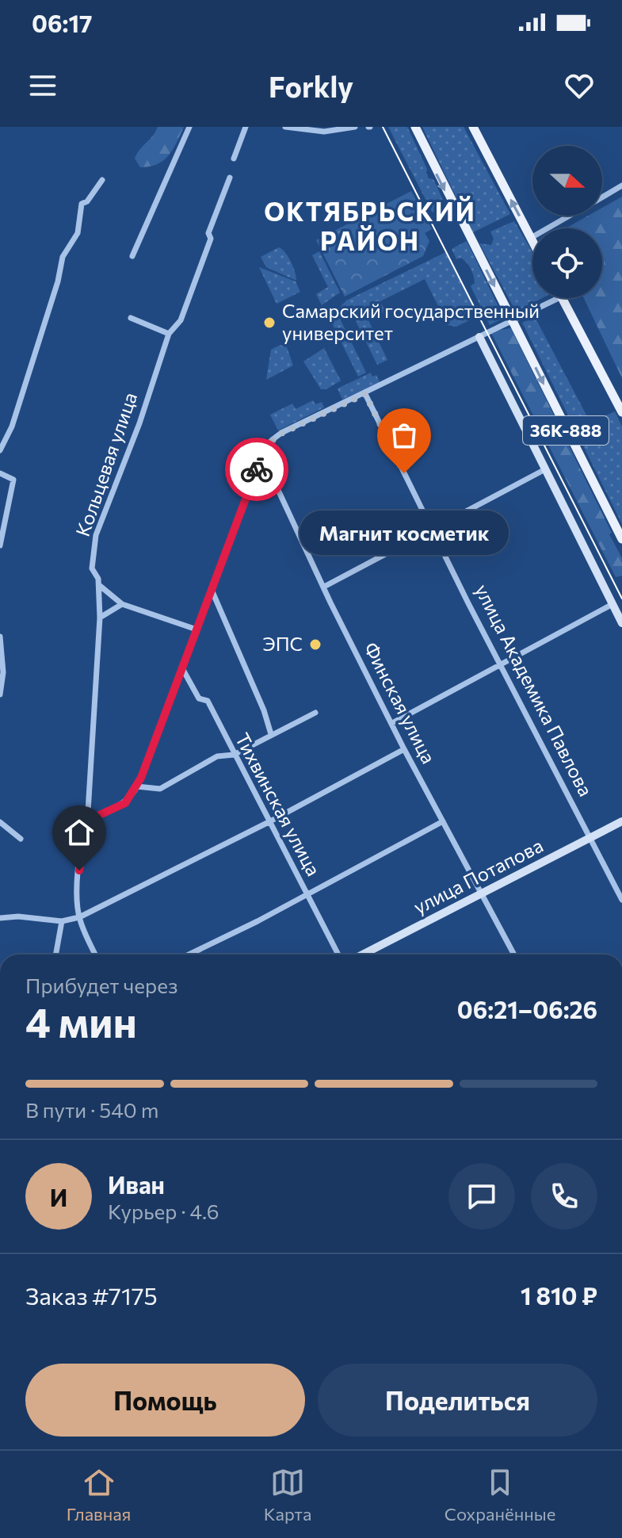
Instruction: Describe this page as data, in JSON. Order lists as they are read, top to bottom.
{
  "streets": {
    "main road": ["36К-888"],
    "street": [
      "Кольцевая улица",
      "улица Академика Павлова",
      "Финская улица",
      "Тихвинская улица",
      "улица Потапова"
    ]
  },
  "crossings": [
    ["улица Академика Павлова", "улица Потапова"],
    ["Финская улица", "улица Потапова"]
  ],
  "districts": ["ОКТЯБРЬСКИЙ РАЙОН"],
  "places": ["Самарский государственный университет", "Магнит косметик", "ЭПС"],
  "north": "right",
  "page": {
    "status": "06:17",
    "header": "Forkly",
    "bubble": "Магнит косметик",
    "heading": ["4 мин", "Прибудет через", "06:21–06:26"],
    "panel": [
      "Иван",
      "Курьер · 4.6",
      "Заказ #7175",
      "1 810 ₽"
    ],
    "bar": "В пути · 540 m",
    "round": "И",
    "buttons": ["Помощь", "Поделиться"],
    "tabs": ["Главная", "Карта", "Сохранённые"]
  }
}
